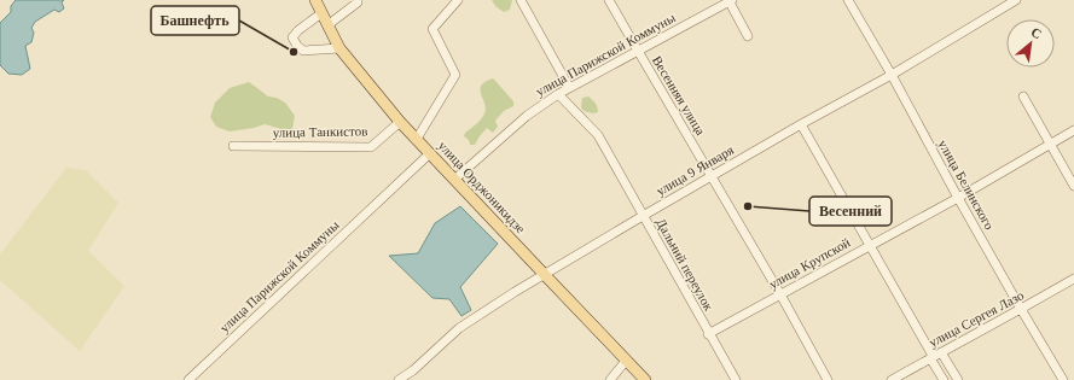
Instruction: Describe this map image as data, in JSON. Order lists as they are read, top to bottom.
{
  "streets": {
    "main road": ["улица Орджоникидзе"],
    "street": [
      "улица Парижской Коммуны",
      "Весенняя улица",
      "улица Танкистов",
      "улица 9 Января",
      "улица Белинского",
      "улица Крупской",
      "Дальний переулок",
      "улица Сергея Лазо"
    ]
  },
  "crossings": [
    ["улица Парижской Коммуны", "Весенняя улица"],
    ["улица Парижской Коммуны", "улица Орджоникидзе"],
    ["улица Парижской Коммуны", "Дальний переулок"],
    ["Весенняя улица", "улица 9 Января"],
    ["Весенняя улица", "улица Крупской"],
    ["улица Танкистов", "улица Орджоникидзе"],
    ["улица 9 Января", "улица Белинского"],
    ["улица 9 Января", "улица Орджоникидзе"],
    ["улица 9 Января", "Дальний переулок"],
    ["улица Белинского", "улица Крупской"],
    ["улица Белинского", "улица Сергея Лазо"],
    ["улица Крупской", "Дальний переулок"]
  ],
  "places": ["Башнефть", "Весенний"],
  "north": "top right"
}
